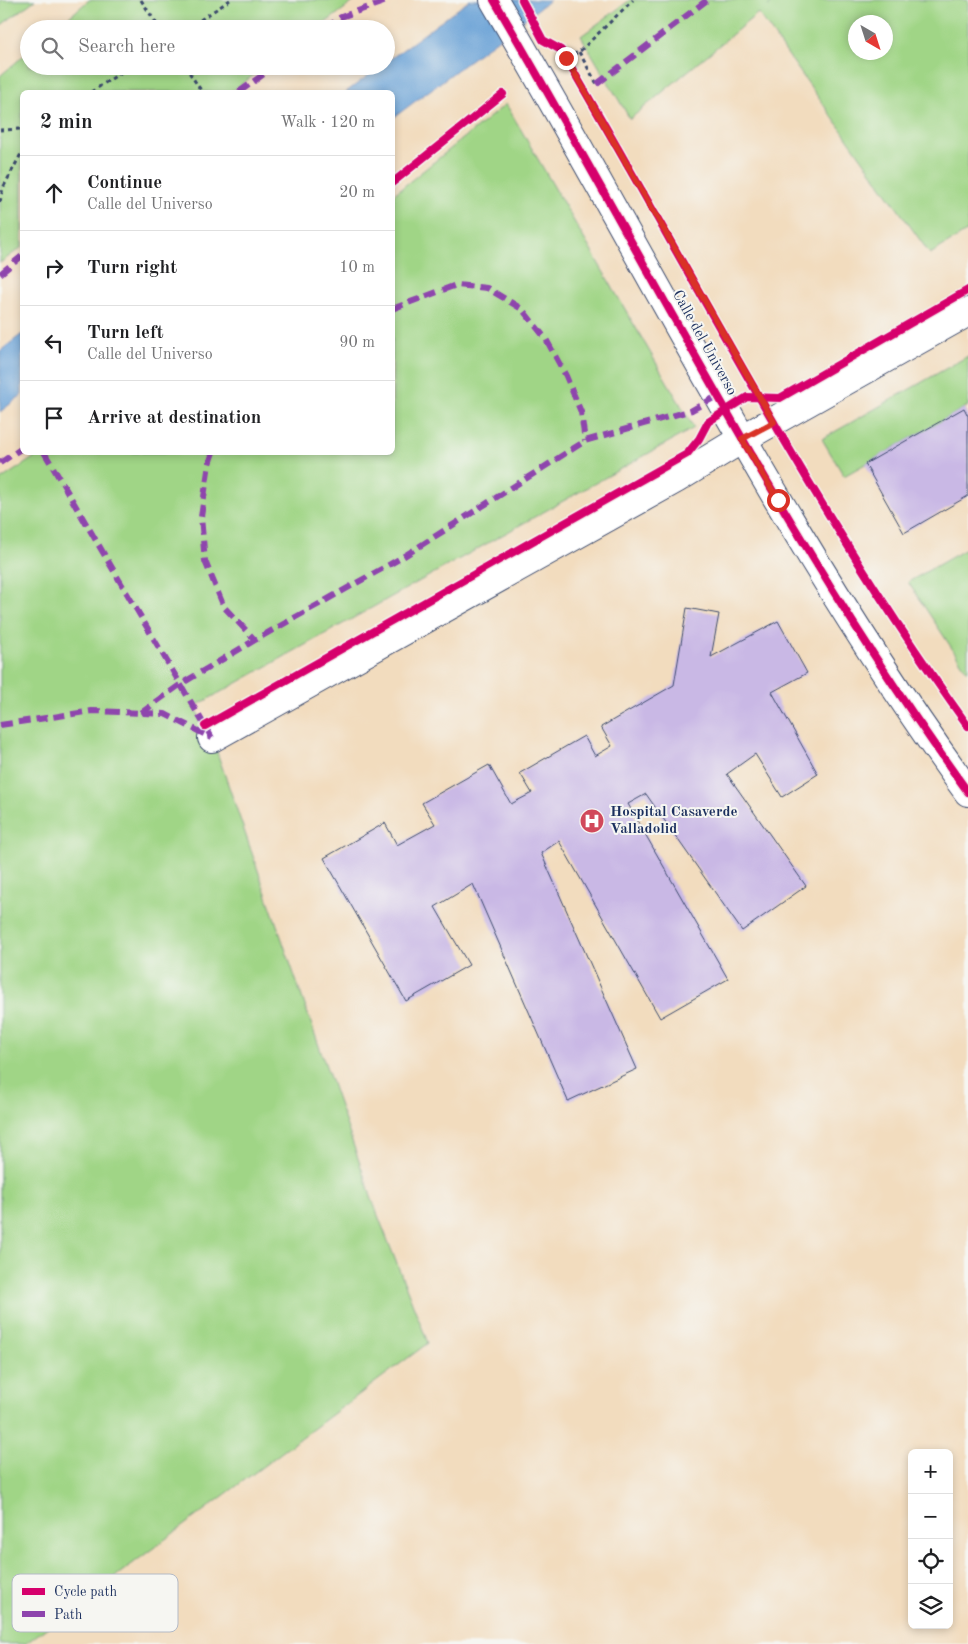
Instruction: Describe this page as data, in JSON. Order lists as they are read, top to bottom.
{
  "streets": {
    "street": ["Calle del Universo"]
  },
  "places": {
    "hospital": ["Hospital Casaverde Valladolid"]
  },
  "legend": ["Cycle path", "Path"],
  "north": "bottom right",
  "page": {
    "search": "Search here",
    "heading": ["2 min", "Walk · 120 m"],
    "list": [
      ["Continue", "Calle del Universo", "20 m"],
      ["Turn right", "10 m"],
      ["Turn left", "Calle del Universo", "90 m"],
      "Arrive at destination"
    ],
    "map_buttons": ["+", "−"]
  }
}
